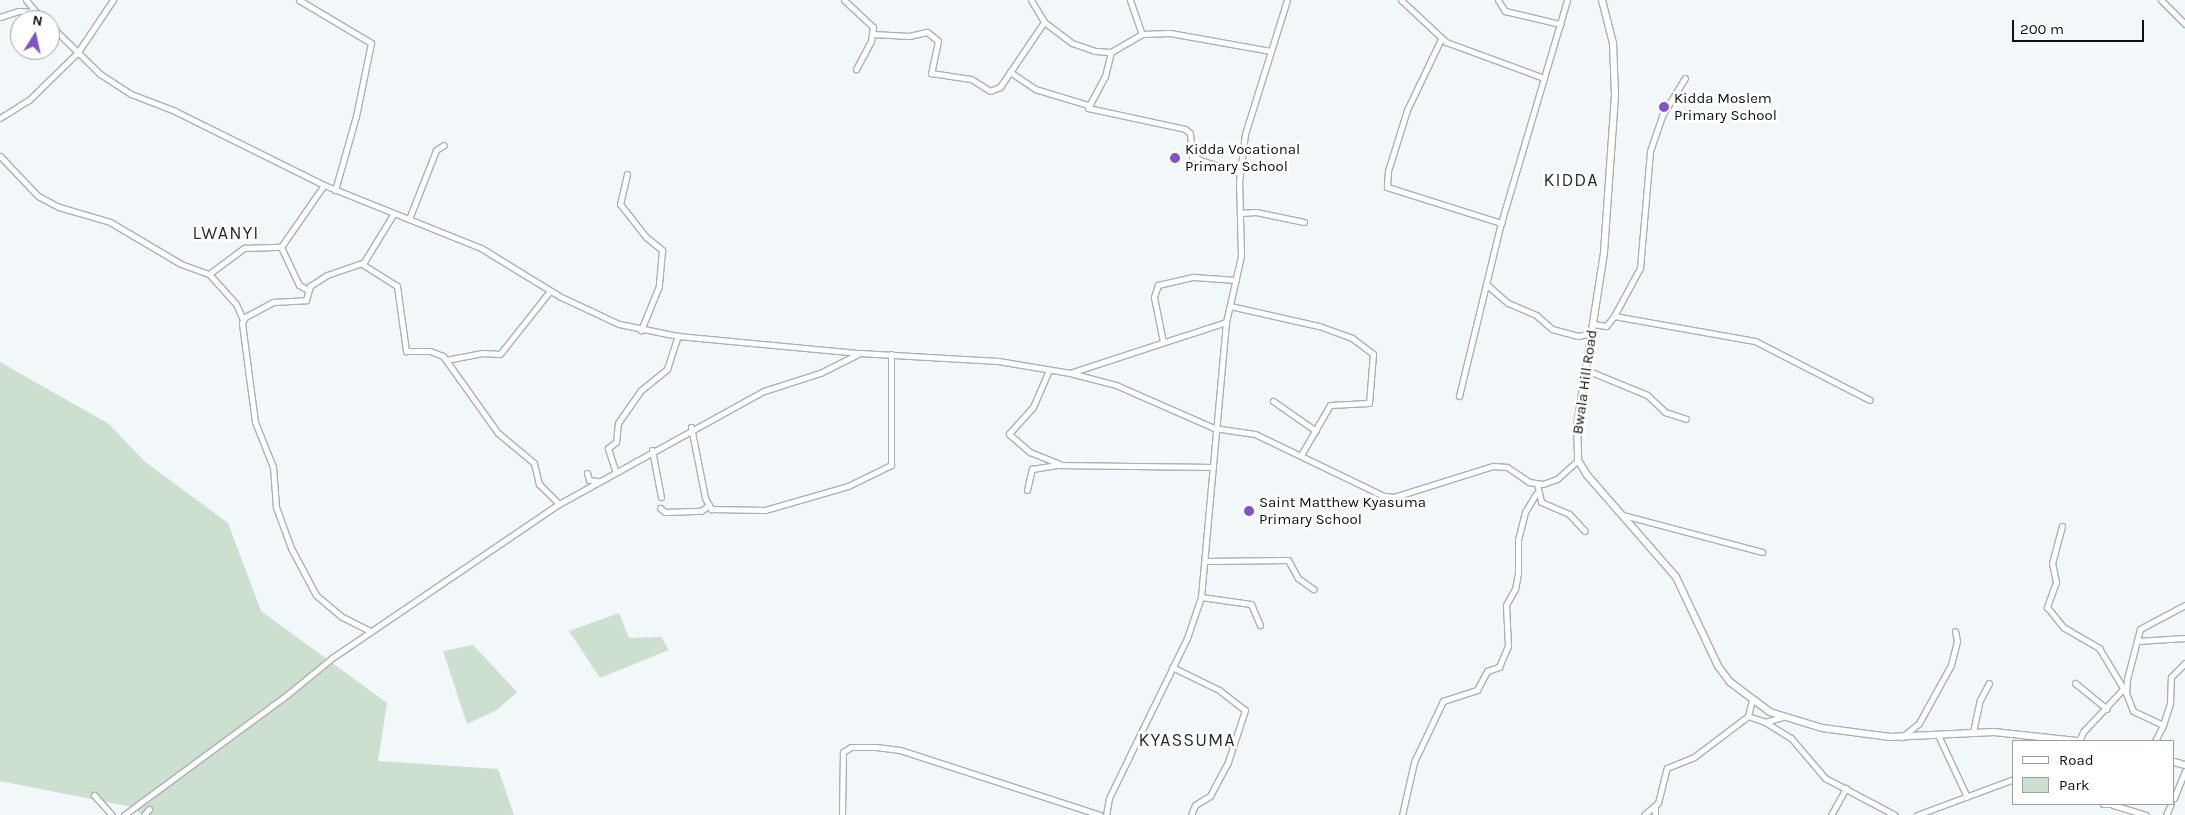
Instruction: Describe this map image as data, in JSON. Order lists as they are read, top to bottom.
{
  "streets": {
    "street": ["Bwala Hill Road"]
  },
  "districts": ["KIDDA", "LWANYI", "KYASSUMA"],
  "places": ["Kidda Moslem Primary School", "Kidda Vocational Primary School", "Saint Matthew Kyasuma Primary School"],
  "legend": ["Road", "Park"],
  "scale_bar": "200 m",
  "north": "top"
}
